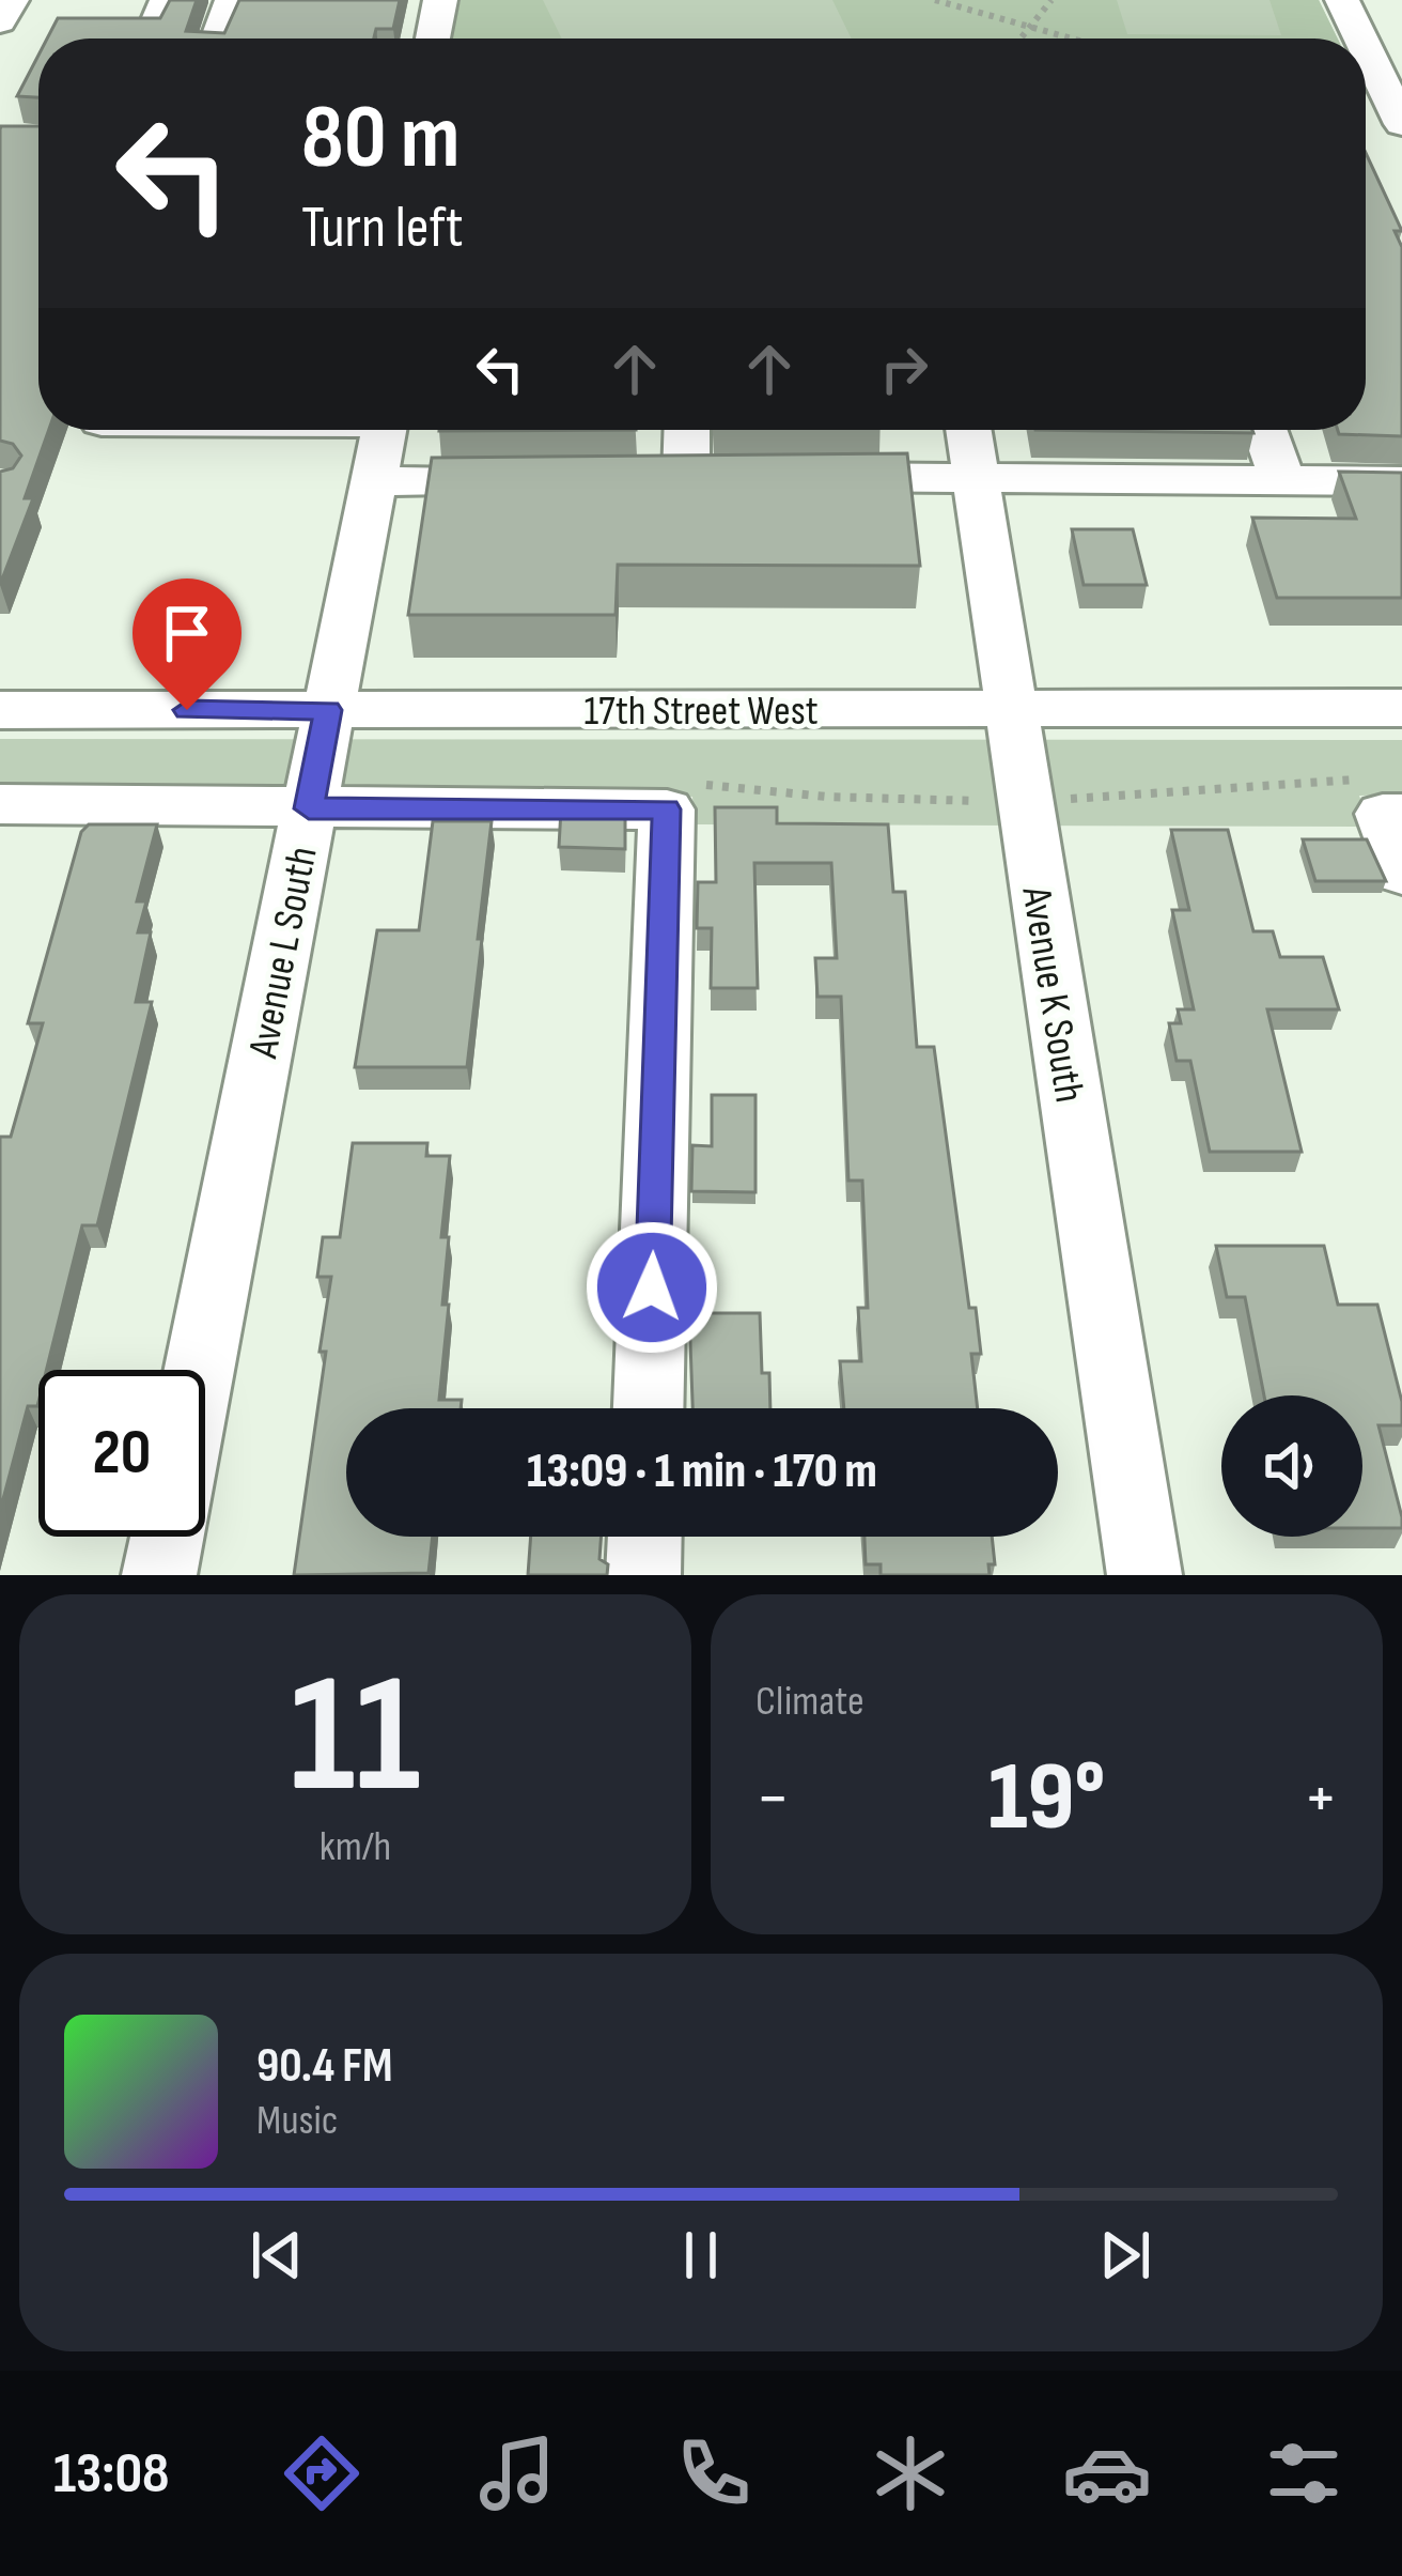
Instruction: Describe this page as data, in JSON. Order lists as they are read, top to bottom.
{
  "streets": {
    "street": ["17th Street West", "Avenue L South", "Avenue K South"]
  },
  "crossings": [
    ["17th Street West", "Avenue L South"],
    ["17th Street West", "Avenue K South"]
  ],
  "page": {
    "turn": ["80 m", "Turn left"],
    "limit": "20",
    "trip": "13:09 · 1 min · 170 m",
    "tile": [
      ["11", "km/h"],
      "Climate"
    ],
    "heat": ["−", "19°", "+"],
    "song": ["90.4 FM", "Music"],
    "tabs": "13:08"
  }
}
